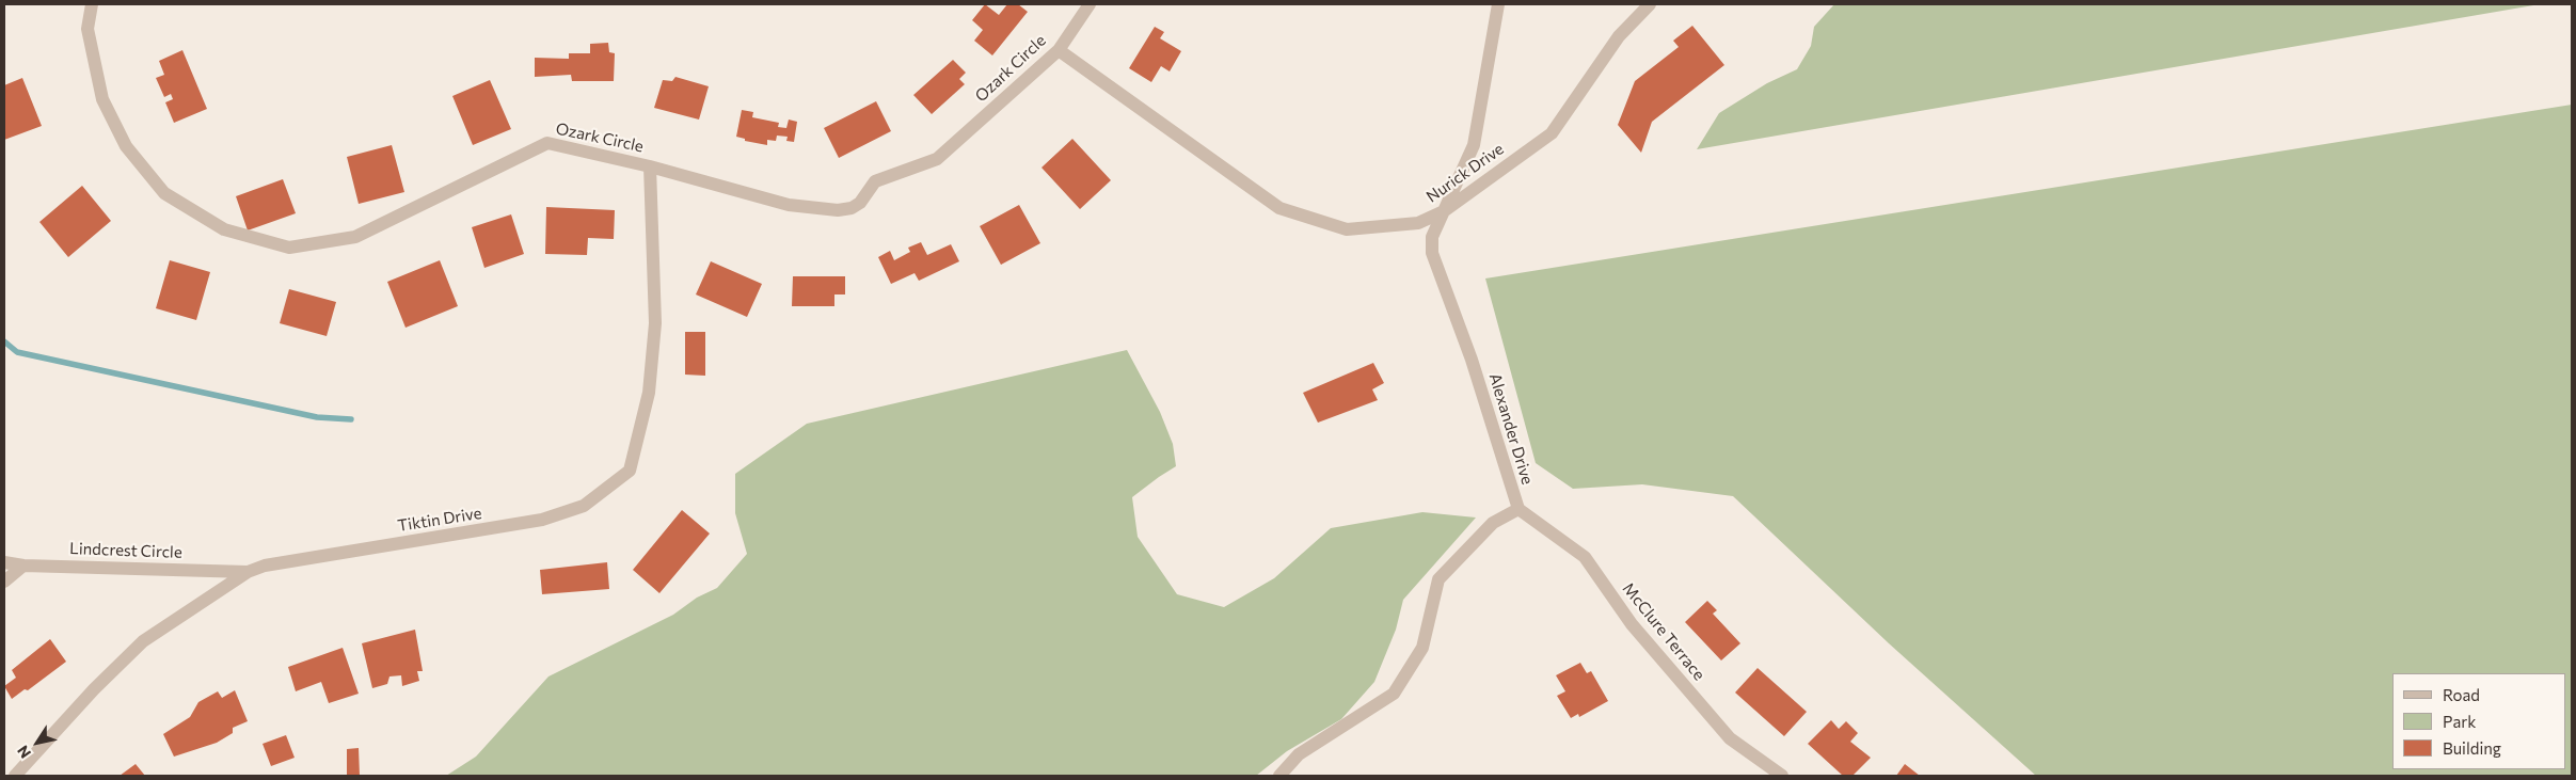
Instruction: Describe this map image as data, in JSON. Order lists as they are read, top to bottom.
{
  "streets": {
    "street": [
      "Ozark Circle",
      "Nurick Drive",
      "Alexander Drive",
      "Tiktin Drive",
      "Lindcrest Circle",
      "McClure Terrace"
    ]
  },
  "crossings": [
    ["Ozark Circle", "Nurick Drive"],
    ["Ozark Circle", "Tiktin Drive"],
    ["Nurick Drive", "Alexander Drive"],
    ["Alexander Drive", "McClure Terrace"],
    ["Tiktin Drive", "Lindcrest Circle"]
  ],
  "legend": ["Road", "Park", "Building"],
  "north": "bottom left"
}
